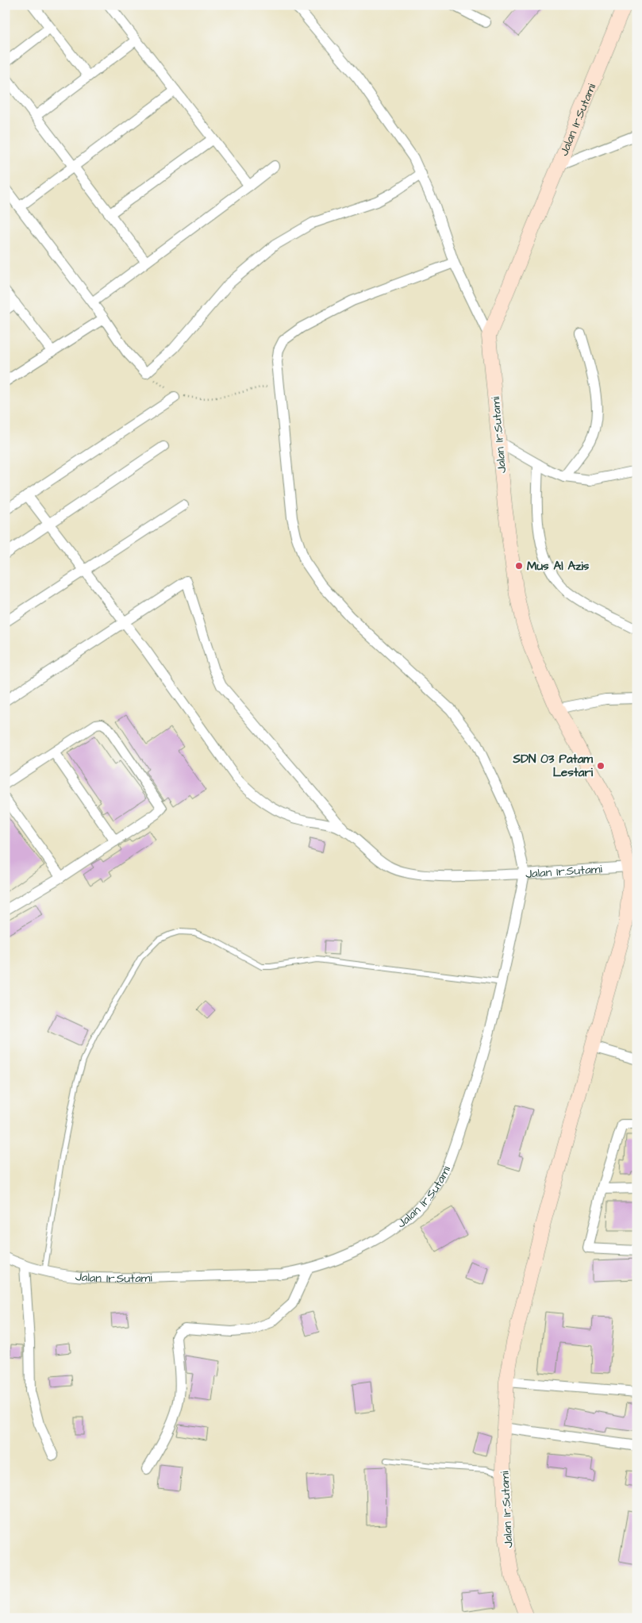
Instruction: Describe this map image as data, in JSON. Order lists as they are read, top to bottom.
{
  "streets": {
    "street": ["Jalan Ir.Sutami"]
  },
  "places": ["Mus Al Azis", "SDN 03 Patam Lestari"]
}
